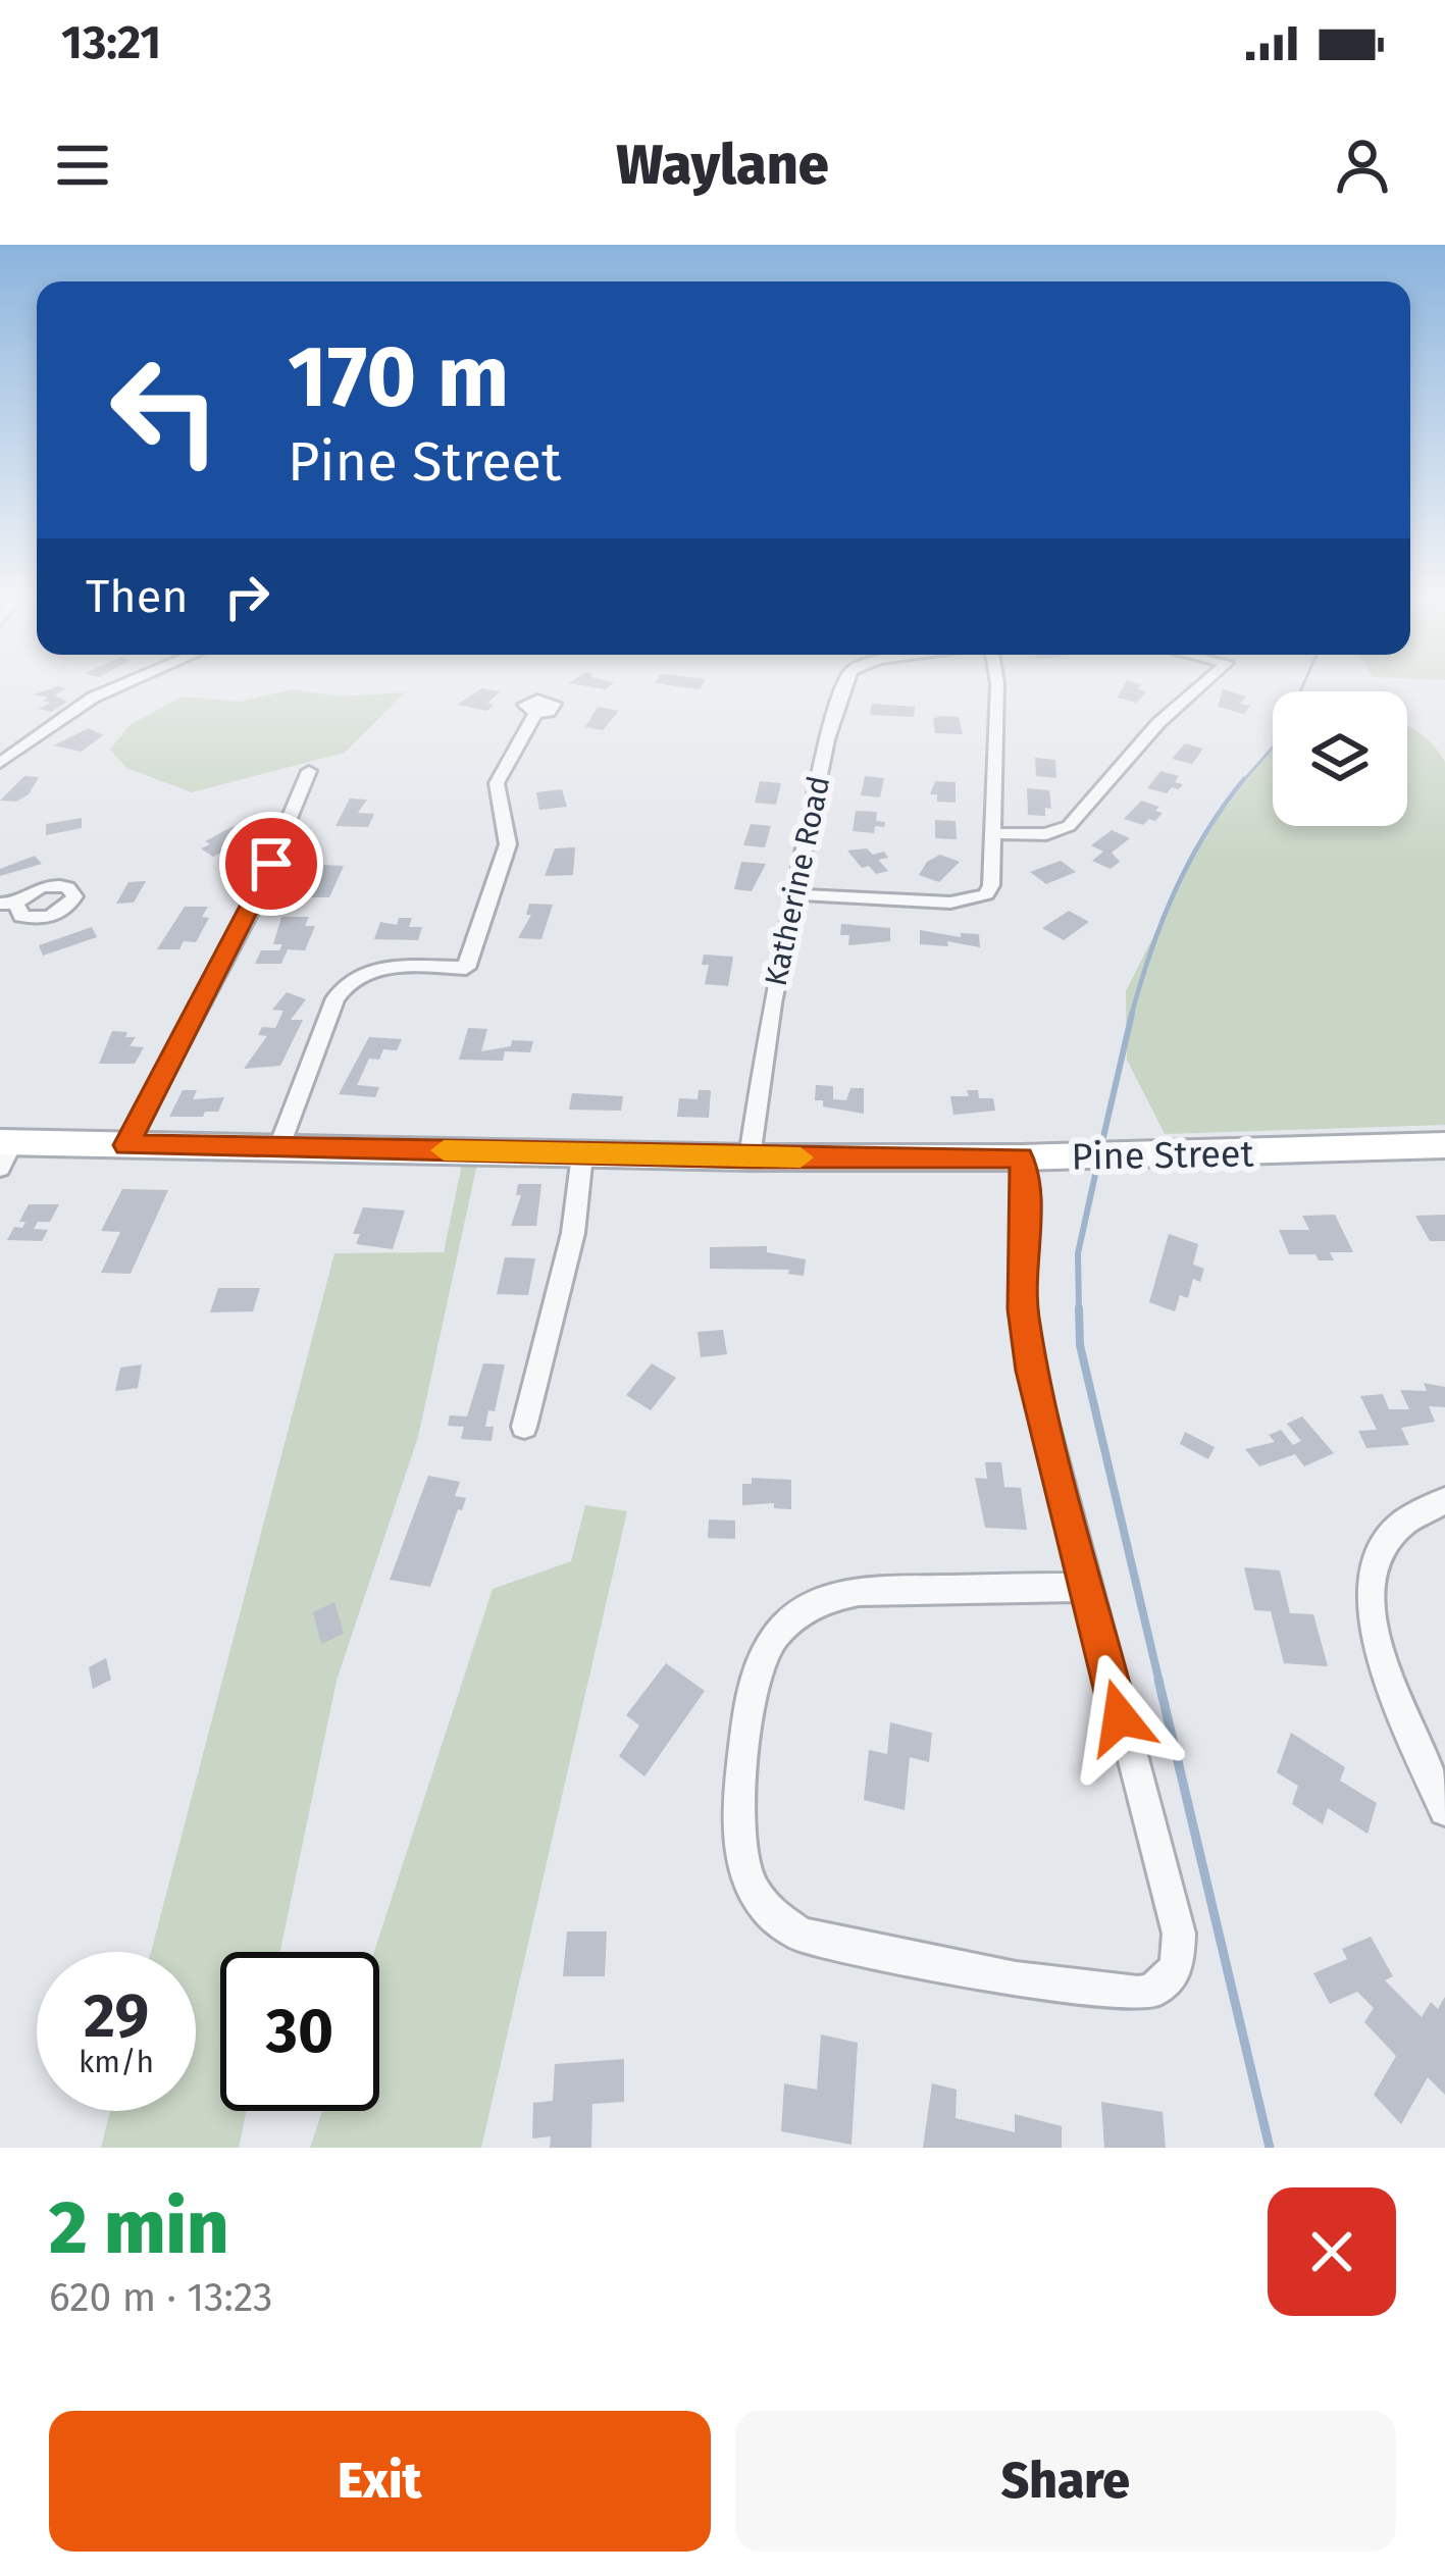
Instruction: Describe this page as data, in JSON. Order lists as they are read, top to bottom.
{
  "streets": {
    "main road": ["Pine Street"],
    "street": ["Katherine Road"]
  },
  "crossings": [
    ["Katherine Road", "Pine Street"]
  ],
  "page": {
    "status": "13:21",
    "header": "Waylane",
    "turn": ["170 m", "Pine Street"],
    "then": "Then",
    "speed": "29 km/h",
    "limit": "30",
    "heading": ["2 min", "620 m · 13:23"],
    "buttons": ["Exit", "Share"]
  }
}
